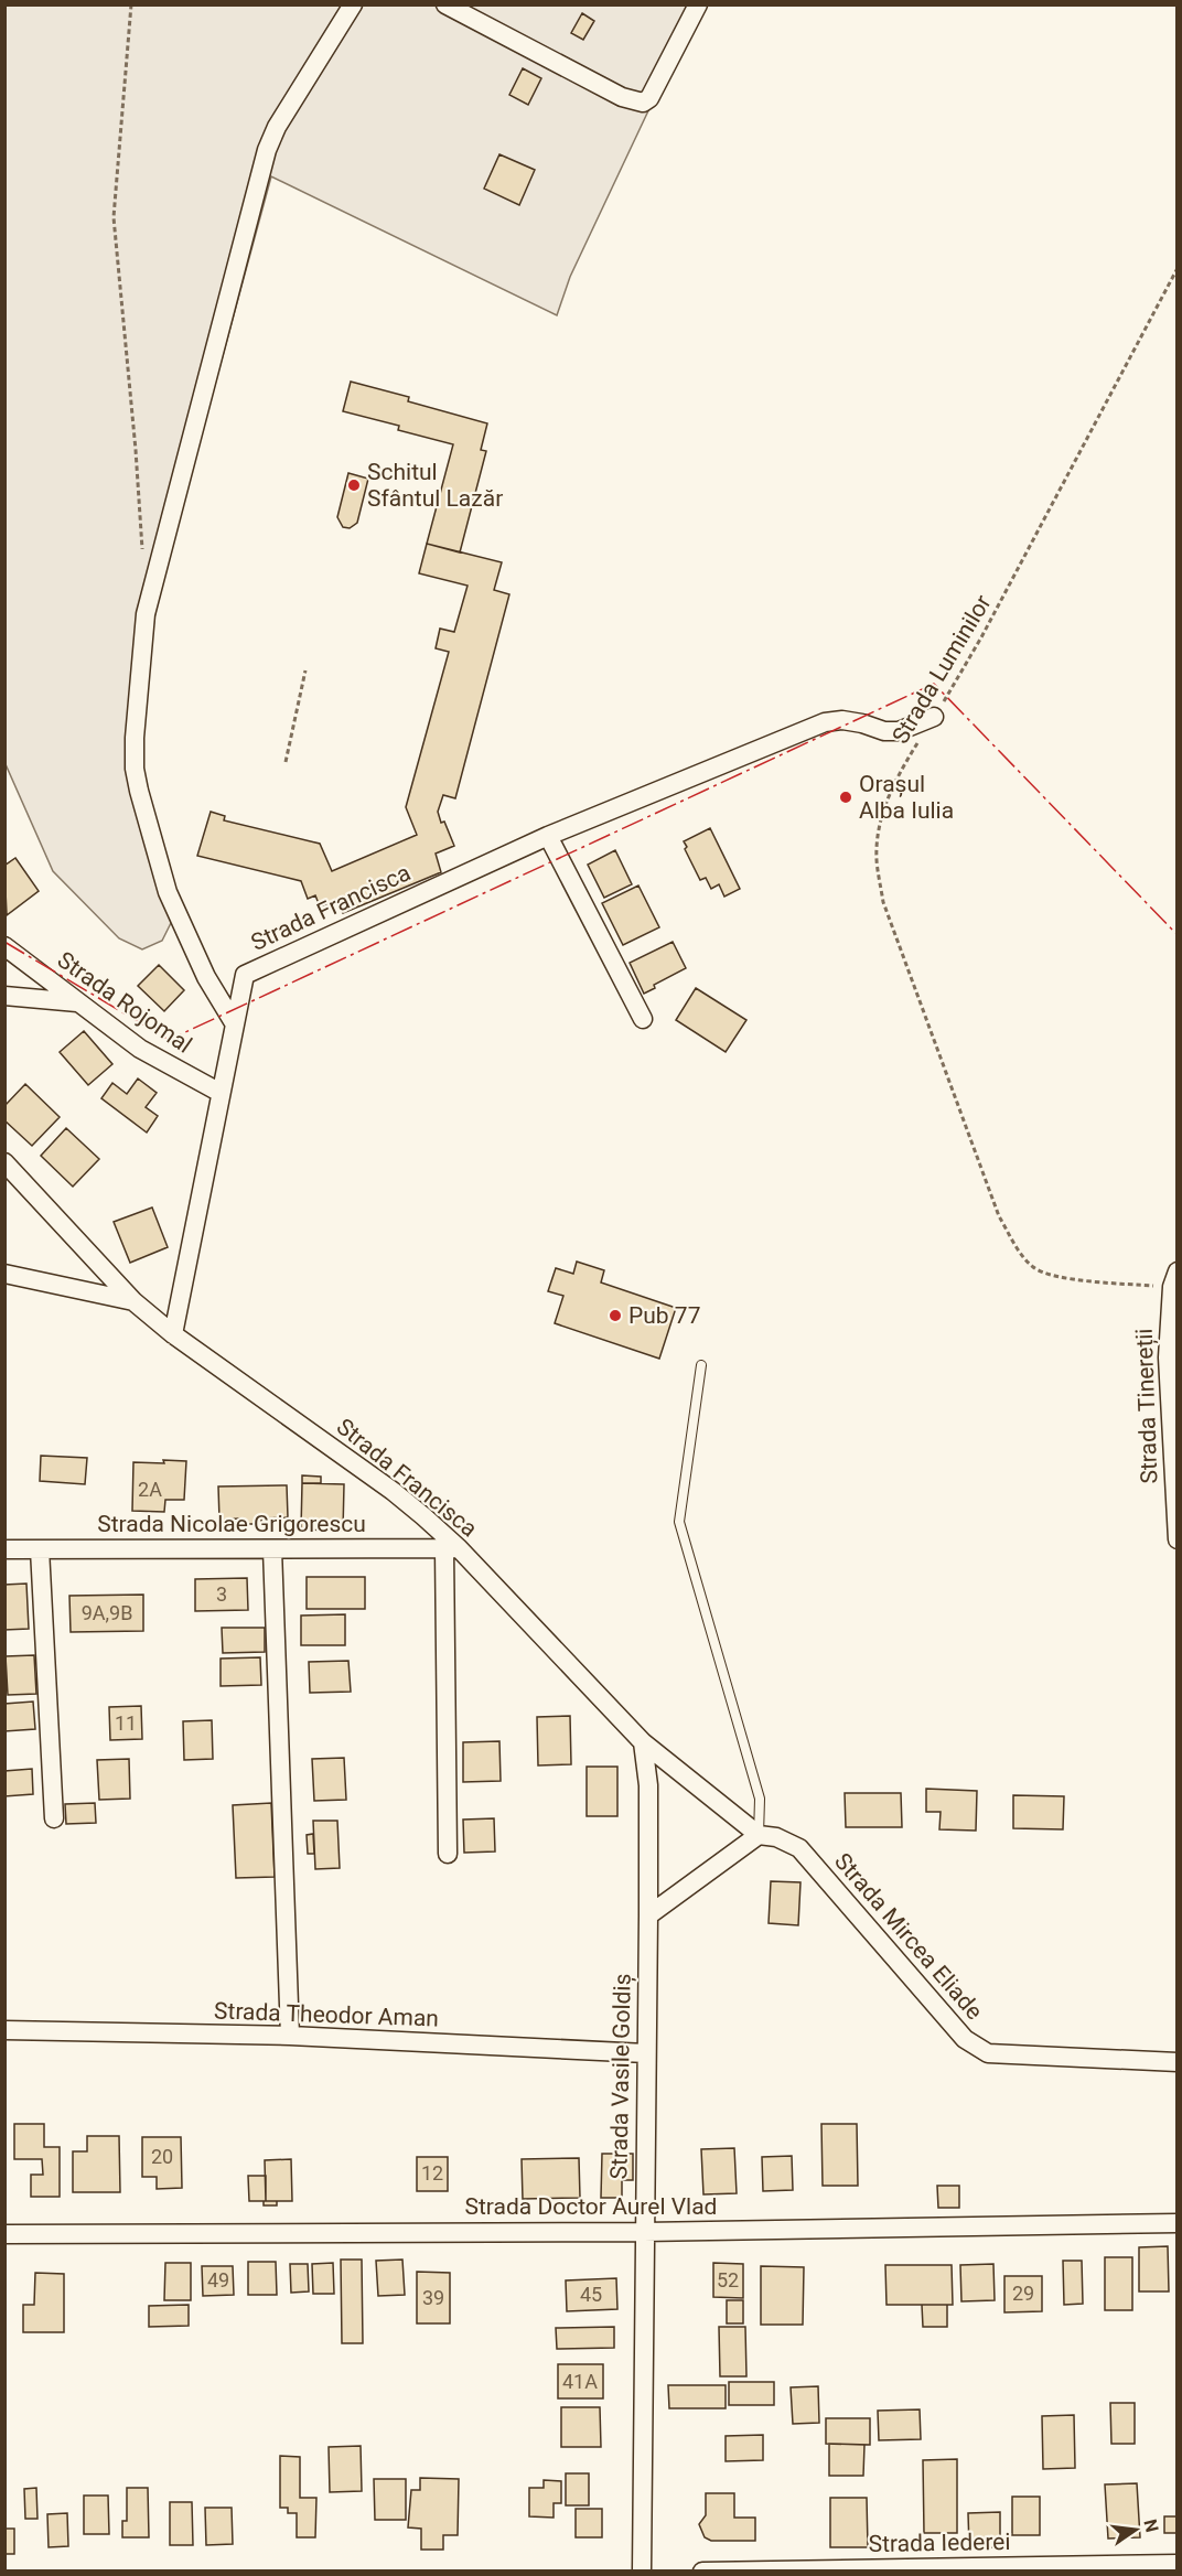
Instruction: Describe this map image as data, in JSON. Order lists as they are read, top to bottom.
{
  "streets": {
    "street": [
      "Strada Francisca",
      "Strada Rojomal",
      "Strada Tinereții",
      "Strada Nicolae Grigorescu",
      "Strada Mircea Eliade",
      "Strada Theodor Aman",
      "Strada Vasile Goldiș",
      "Strada Doctor Aurel Vlad",
      "Strada Iederei"
    ],
    "path": ["Strada Luminilor"]
  },
  "crossings": [
    ["Strada Luminilor", "Strada Tinereții"],
    ["Strada Francisca", "Strada Rojomal"],
    ["Strada Francisca", "Strada Nicolae Grigorescu"],
    ["Strada Francisca", "Strada Mircea Eliade"],
    ["Strada Francisca", "Strada Vasile Goldiș"],
    ["Strada Mircea Eliade", "Strada Vasile Goldiș"],
    ["Strada Theodor Aman", "Strada Vasile Goldiș"],
    ["Strada Vasile Goldiș", "Strada Doctor Aurel Vlad"]
  ],
  "places": ["Schitul Sfântul Lazăr", "Orașul Alba Iulia", "Pub 77"],
  "house_numbers": [
    "2A",
    "3",
    "9A,9B",
    "11",
    "20",
    "12",
    "49",
    "52",
    "29",
    "45",
    "39",
    "41A"
  ],
  "north": "right"
}
